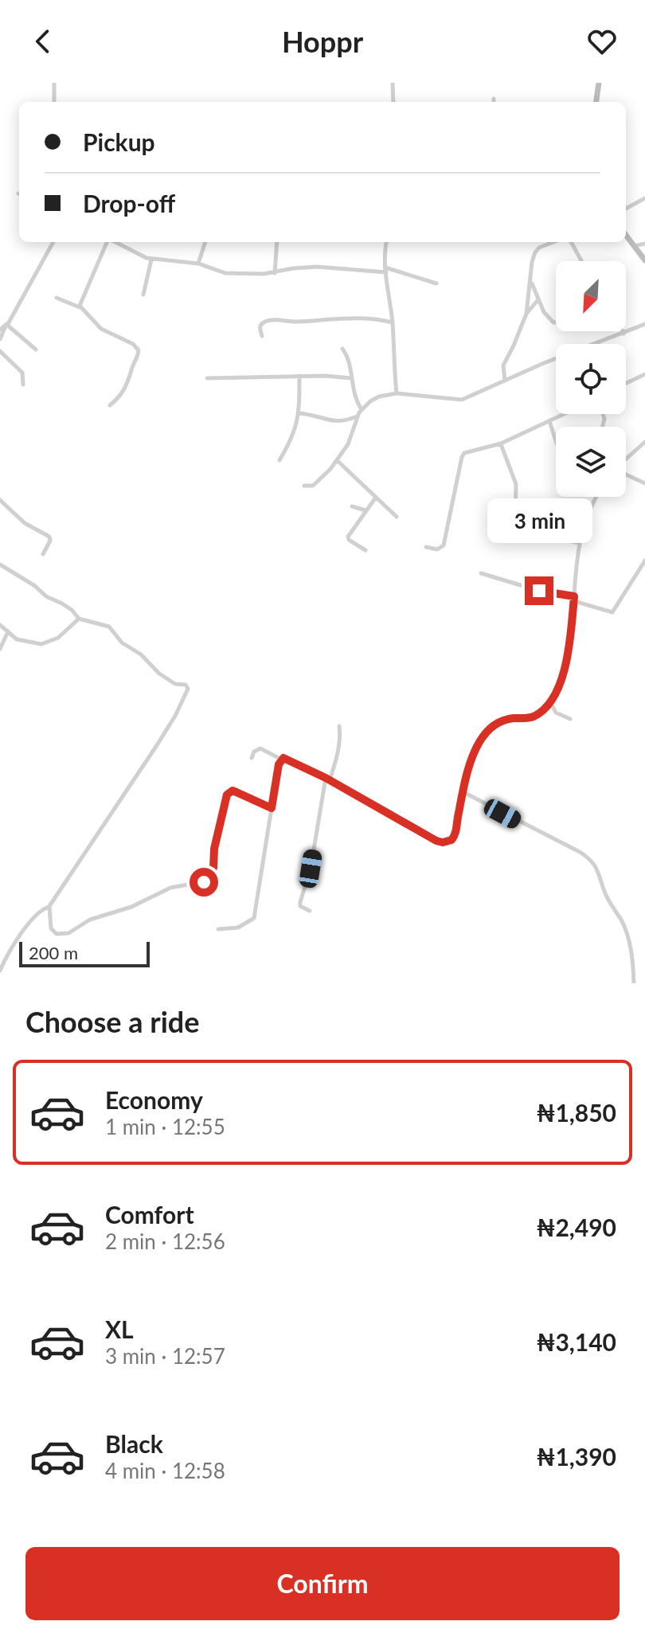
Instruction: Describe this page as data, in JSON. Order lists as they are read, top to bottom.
{
  "scale_bar": "200 m",
  "north": "bottom left",
  "page": {
    "header": "Hoppr",
    "banner": ["Pickup", "Drop-off"],
    "bubble": "3 min",
    "scale": "200 m",
    "heading": "Choose a ride",
    "list": [
      {
        "name": "Economy",
        "note": "1 min · 12:55",
        "value": "₦1,850"
      },
      {
        "name": "Comfort",
        "note": "2 min · 12:56",
        "value": "₦2,490"
      },
      {
        "name": "XL",
        "note": "3 min · 12:57",
        "value": "₦3,140"
      },
      {
        "name": "Black",
        "note": "4 min · 12:58",
        "value": "₦1,390"
      }
    ],
    "buttons": "Confirm"
  }
}
